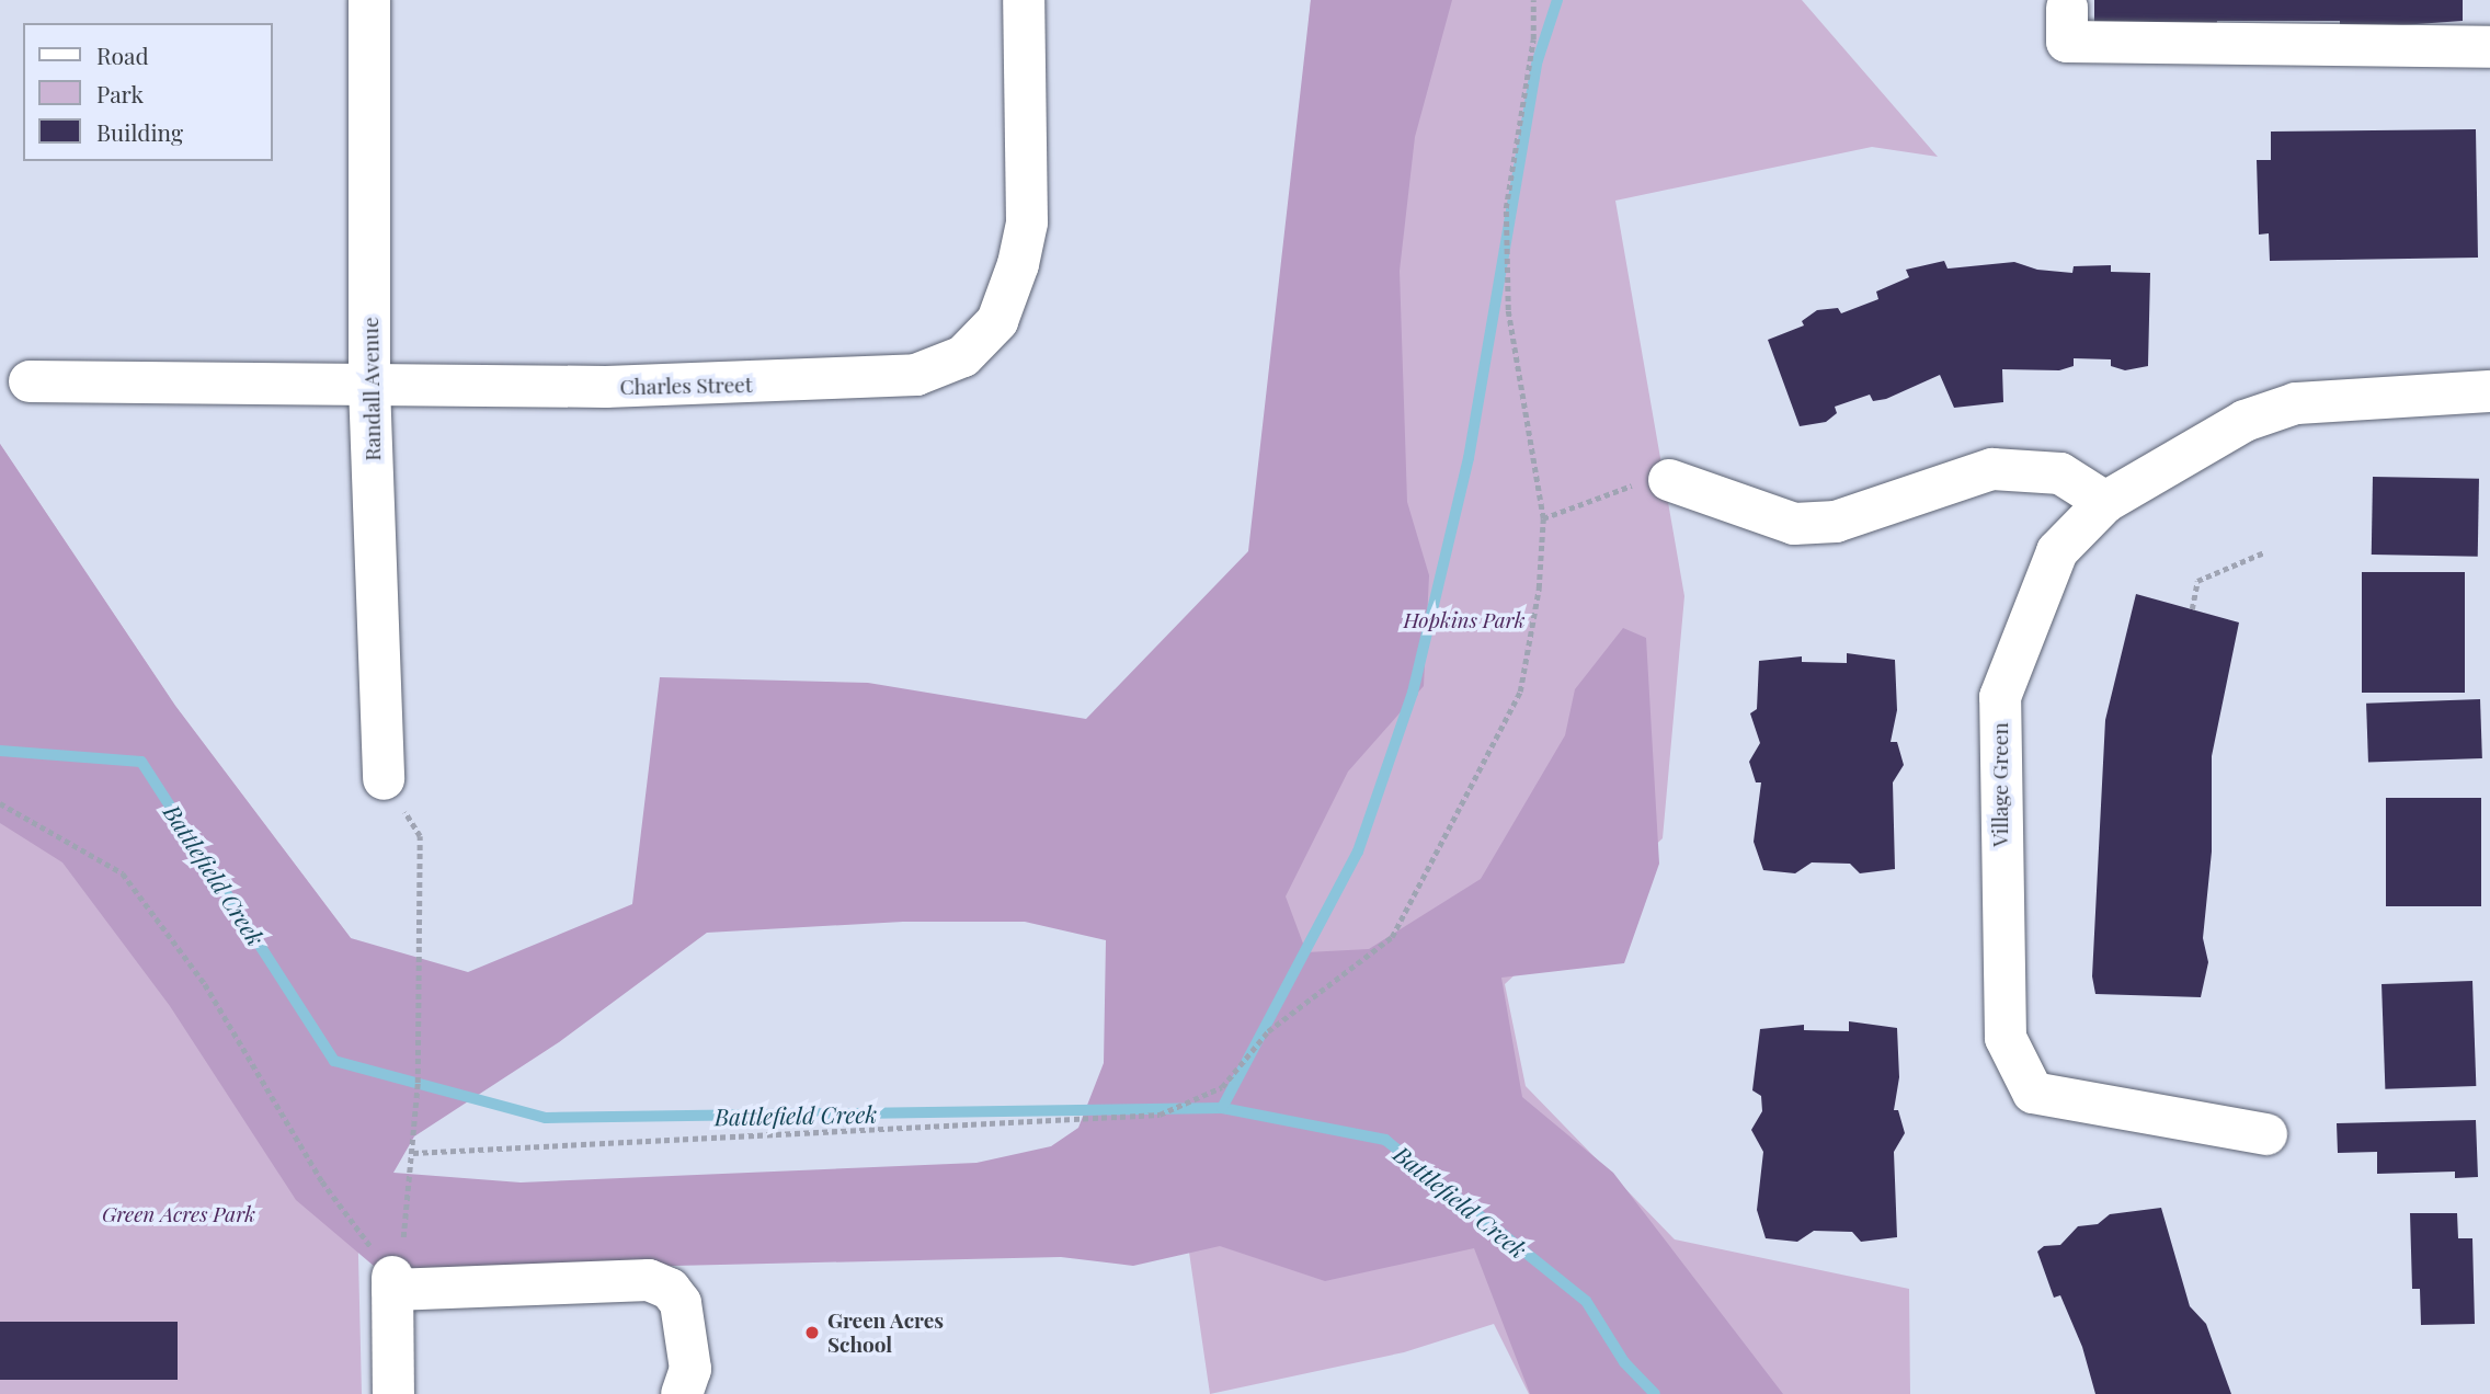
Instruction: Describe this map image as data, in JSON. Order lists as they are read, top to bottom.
{
  "streets": {
    "street": ["Charles Street", "Randall Avenue", "Village Green"]
  },
  "crossings": [
    ["Charles Street", "Randall Avenue"]
  ],
  "water": ["Battlefield Creek"],
  "parks": ["Hopkins Park", "Green Acres Park"],
  "places": ["Green Acres School"],
  "legend": ["Road", "Park", "Building"]
}
